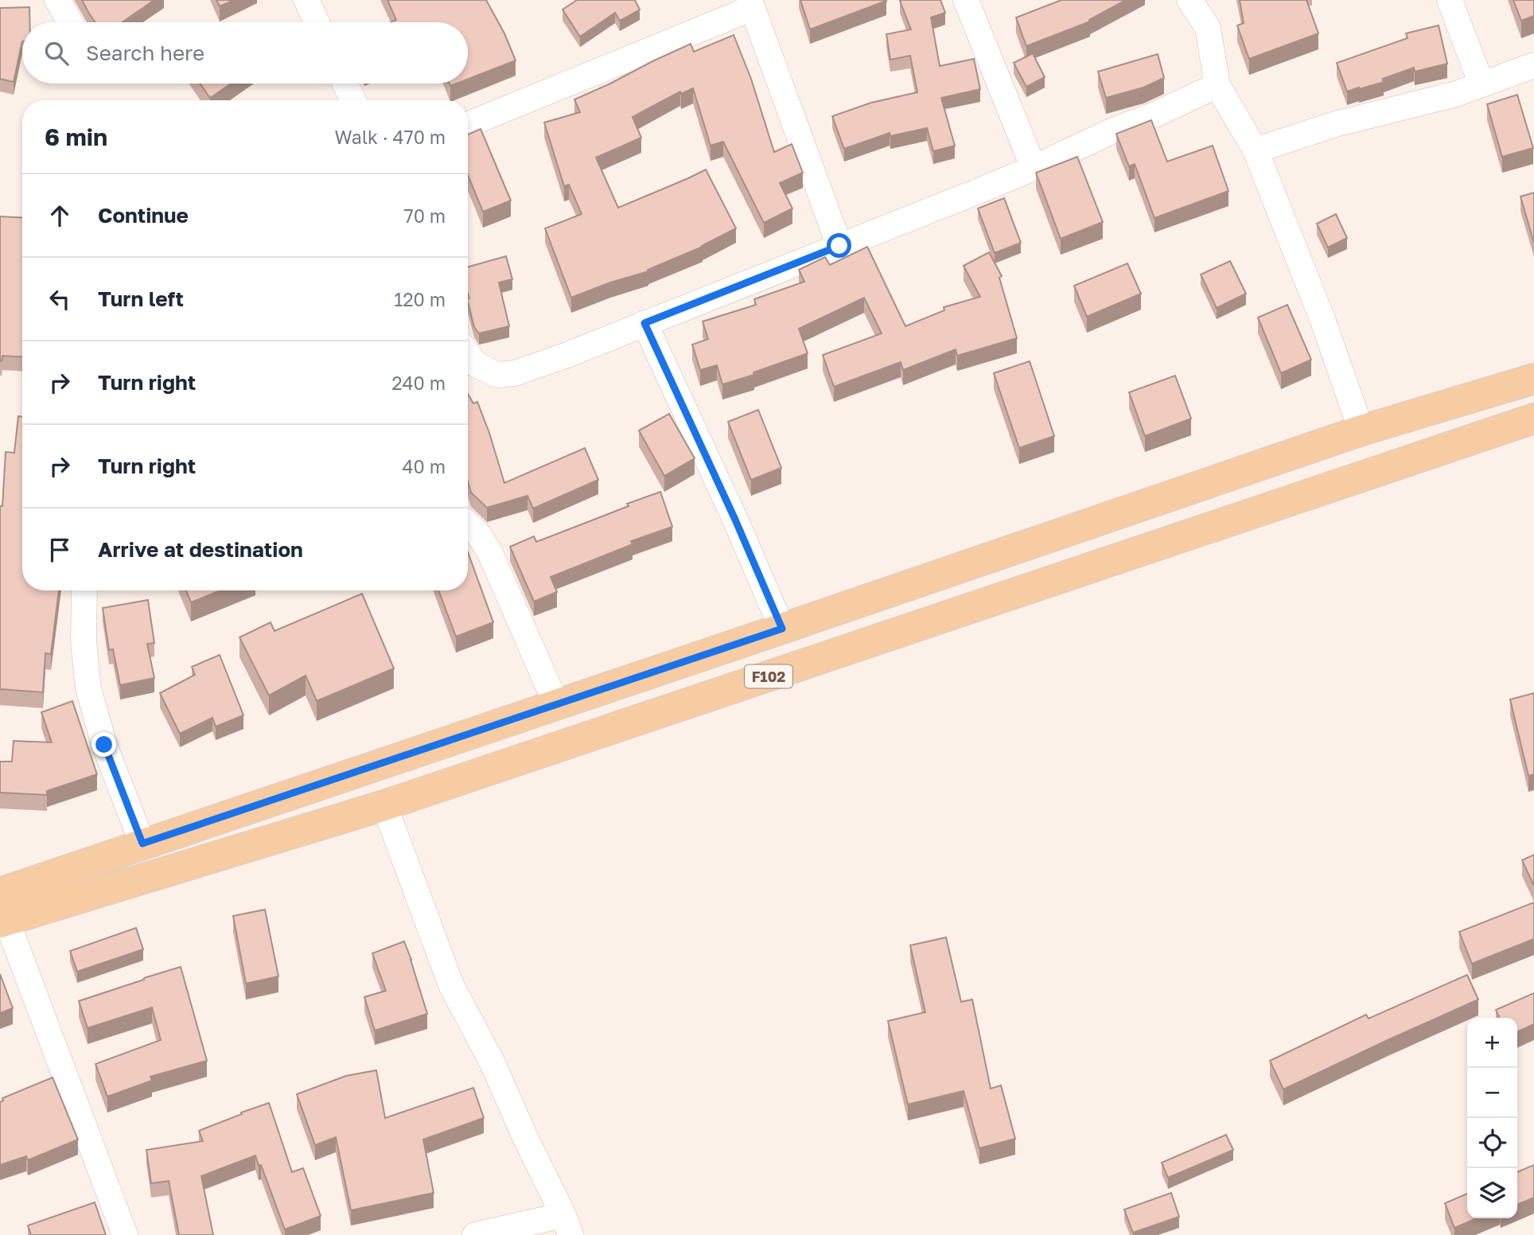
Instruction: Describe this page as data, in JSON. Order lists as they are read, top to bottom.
{
  "streets": {
    "main road": ["F102"]
  },
  "page": {
    "search": "Search here",
    "heading": ["6 min", "Walk · 470 m"],
    "list": [
      ["Continue", "70 m"],
      ["Turn left", "120 m"],
      ["Turn right", "240 m"],
      ["Turn right", "40 m"],
      "Arrive at destination"
    ],
    "map_buttons": ["+", "−"]
  }
}
